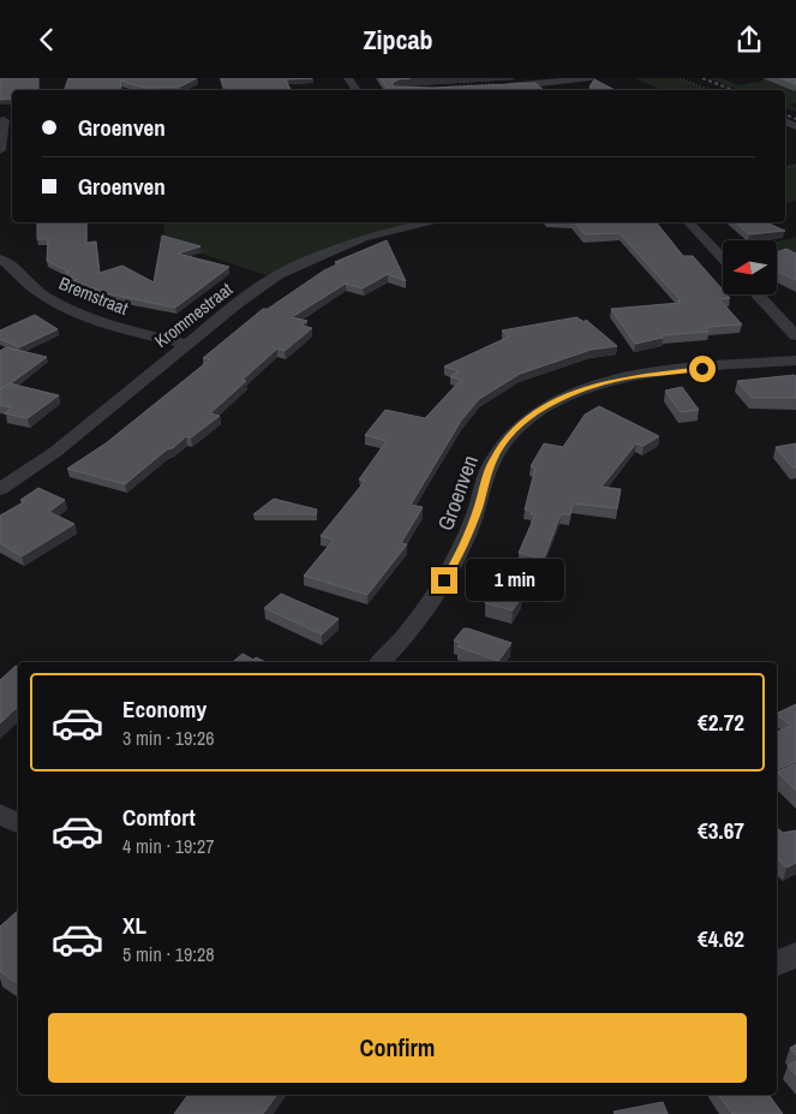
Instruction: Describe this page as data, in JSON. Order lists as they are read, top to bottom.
{
  "streets": {
    "street": ["Bremstraat", "Krommestraat", "Groenven"]
  },
  "crossings": [
    ["Bremstraat", "Krommestraat"]
  ],
  "north": "left",
  "page": {
    "header": "Zipcab",
    "banner": ["Groenven", "Groenven"],
    "bubble": "1 min",
    "list": [
      {
        "name": "Economy",
        "note": "3 min · 19:26",
        "value": "€2.72"
      },
      {
        "name": "Comfort",
        "note": "4 min · 19:27",
        "value": "€3.67"
      },
      {
        "name": "XL",
        "note": "5 min · 19:28",
        "value": "€4.62"
      }
    ],
    "buttons": "Confirm"
  }
}
